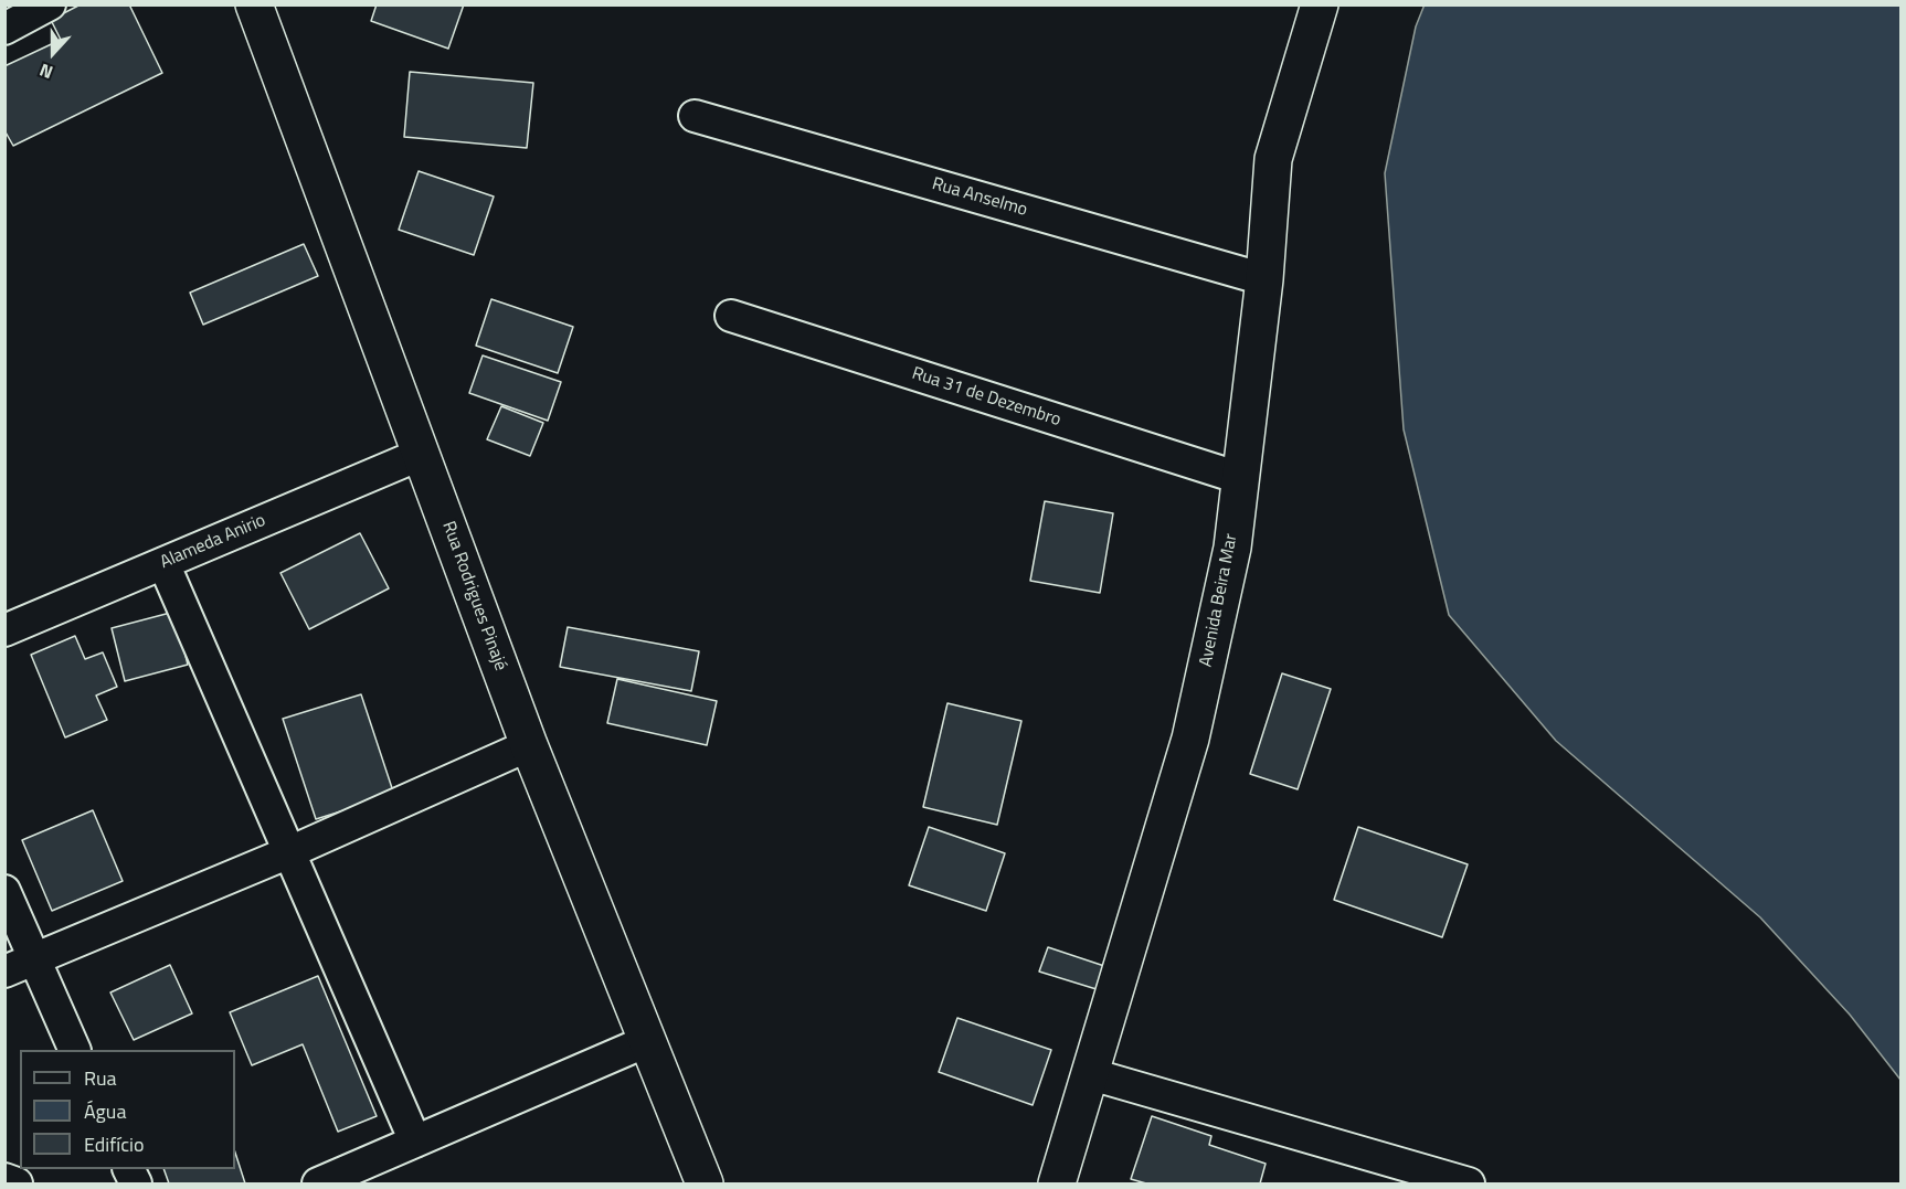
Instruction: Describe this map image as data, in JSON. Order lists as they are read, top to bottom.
{
  "streets": {
    "street": [
      "Rua Anselmo",
      "Rua 31 de Dezembro",
      "Alameda Anirio",
      "Rua Rodrigues Pinajé",
      "Avenida Beira Mar"
    ]
  },
  "crossings": [
    ["Rua Anselmo", "Avenida Beira Mar"],
    ["Rua 31 de Dezembro", "Avenida Beira Mar"],
    ["Alameda Anirio", "Rua Rodrigues Pinajé"]
  ],
  "legend": ["Rua", "Água", "Edifício"],
  "north": "bottom"
}
